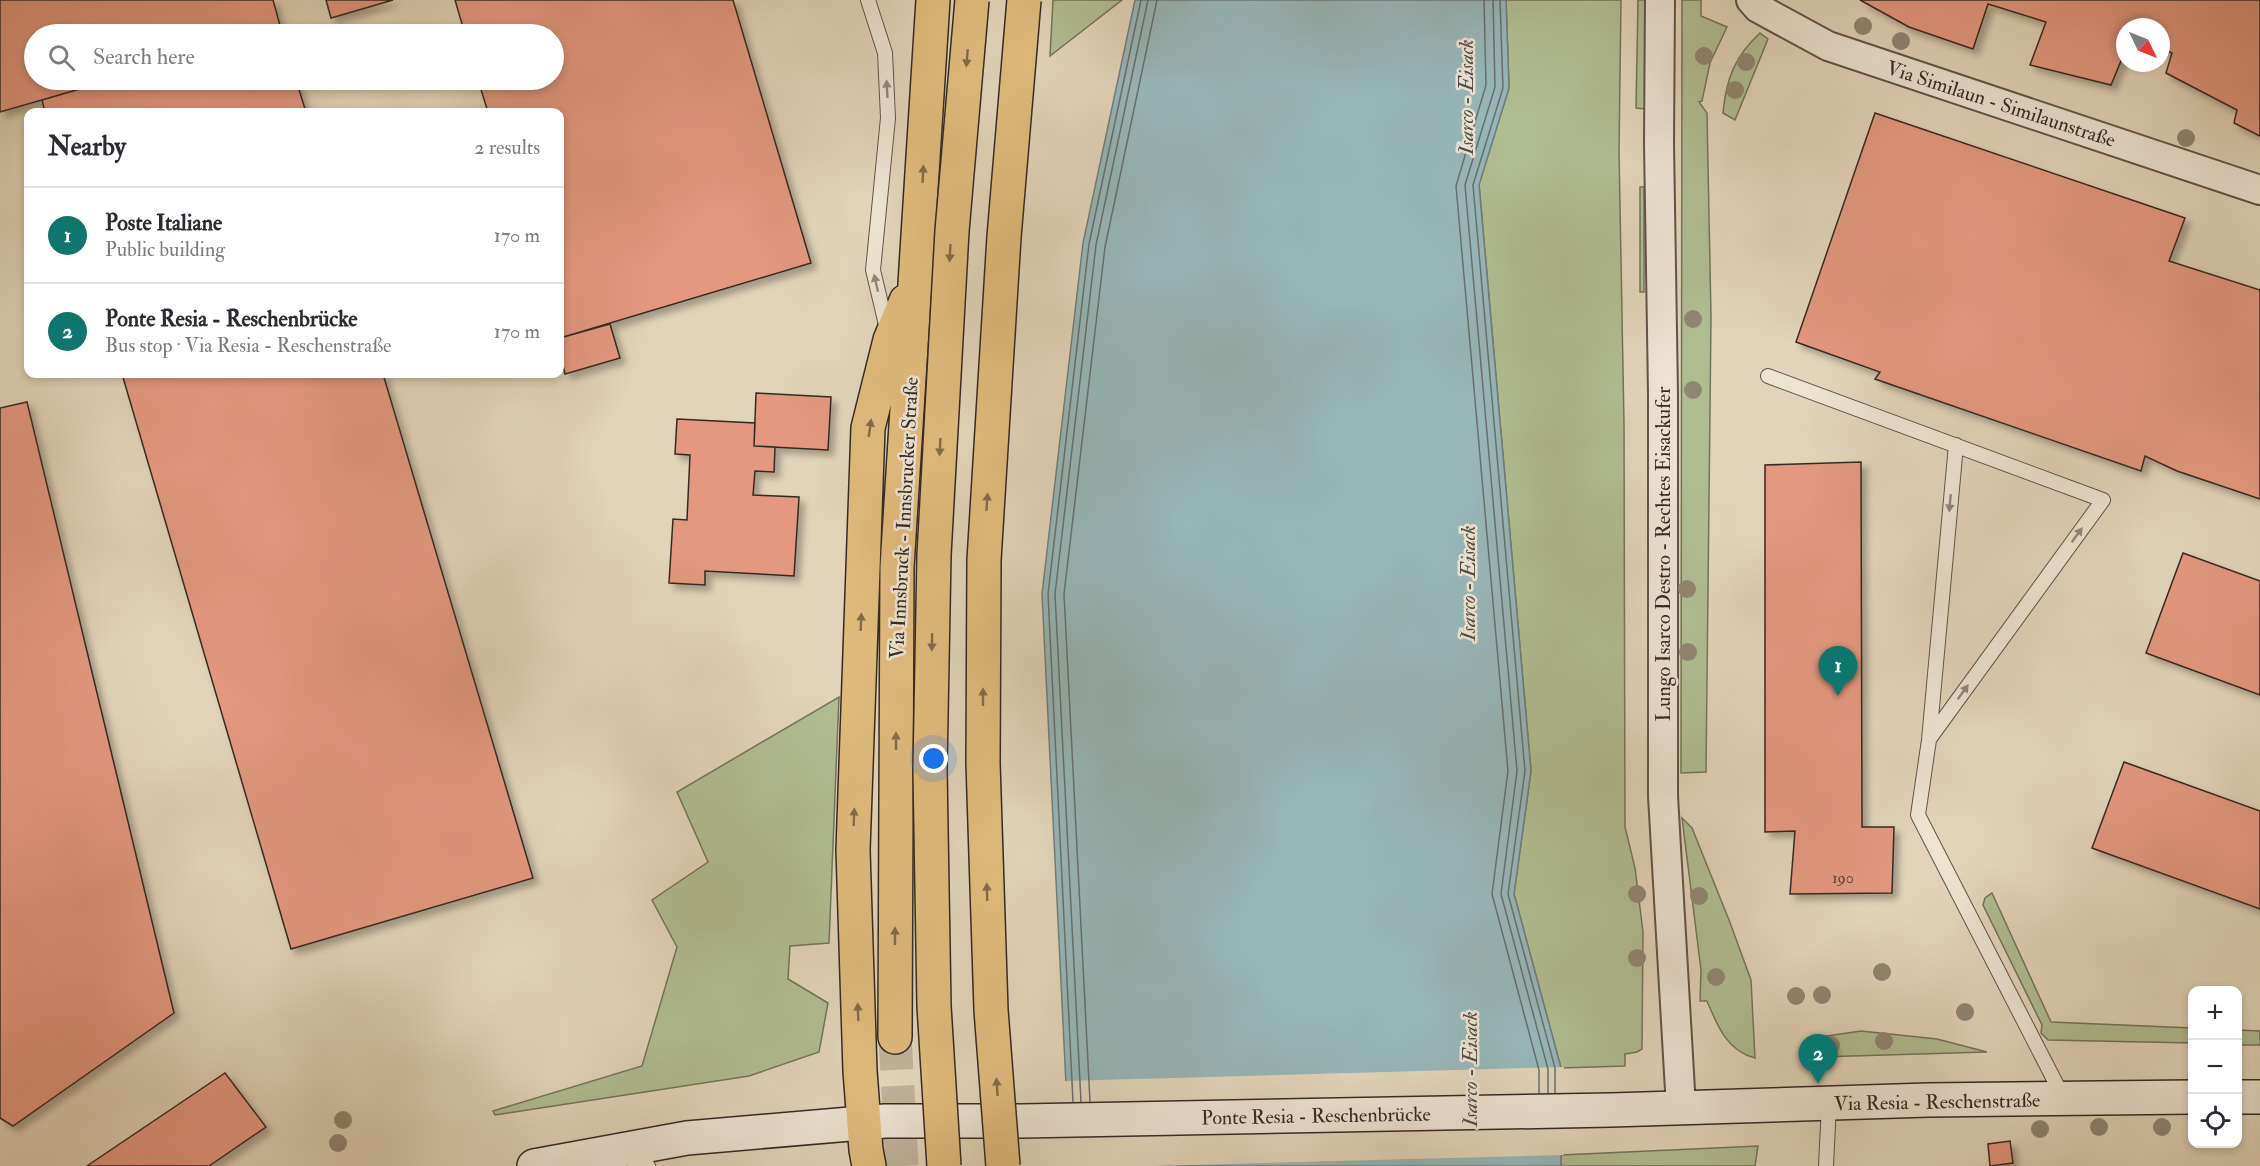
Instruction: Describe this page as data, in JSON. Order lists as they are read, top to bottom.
{
  "streets": {
    "main road": ["Via Innsbruck - Innsbrucker Straße", "Via Resia - Reschenstraße", "Ponte Resia - Reschenbrücke"],
    "street": ["Via Similaun - Similaunstraße", "Lungo Isarco Destro - Rechtes Eisackufer"]
  },
  "crossings": [
    ["Lungo Isarco Destro - Rechtes Eisackufer", "Via Resia - Reschenstraße"],
    ["Lungo Isarco Destro - Rechtes Eisackufer", "Ponte Resia - Reschenbrücke"],
    ["Via Resia - Reschenstraße", "Ponte Resia - Reschenbrücke"]
  ],
  "water": ["Isarco - Eisack"],
  "house_numbers": ["190"],
  "north": "bottom right",
  "page": {
    "search": "Search here",
    "heading": ["Nearby", "2 results"],
    "list": [
      {
        "mark": "1",
        "name": "Poste Italiane",
        "note": "Public building",
        "value": "170 m"
      },
      {
        "mark": "2",
        "name": "Ponte Resia - Reschenbrücke",
        "note": "Bus stop · Via Resia - Reschenstraße",
        "value": "170 m"
      }
    ],
    "pins": ["1", "2"],
    "map_buttons": ["+", "−"]
  }
}
